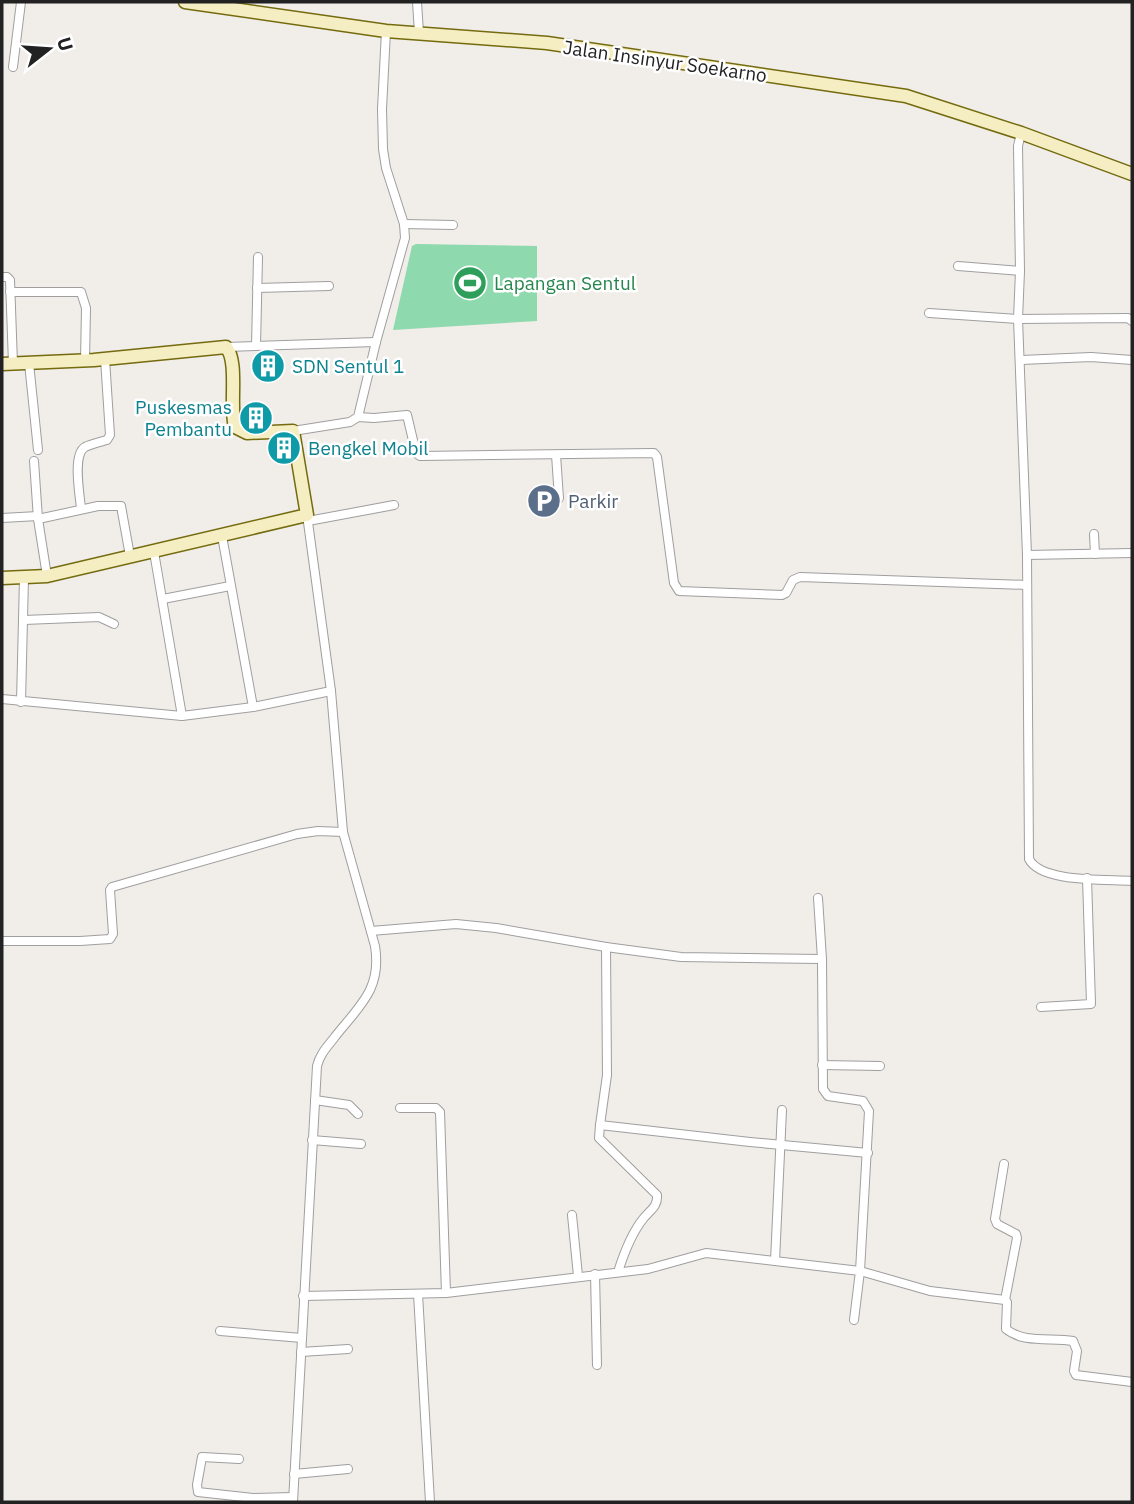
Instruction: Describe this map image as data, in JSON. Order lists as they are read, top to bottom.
{
  "streets": {
    "main road": ["Jalan Insinyur Soekarno"]
  },
  "places": {
    "sports": ["Lapangan Sentul"],
    "building": ["SDN Sentul 1", "Puskesmas Pembantu", "Bengkel Mobil"],
    "parking": ["Parkir"]
  },
  "north": "right"
}
